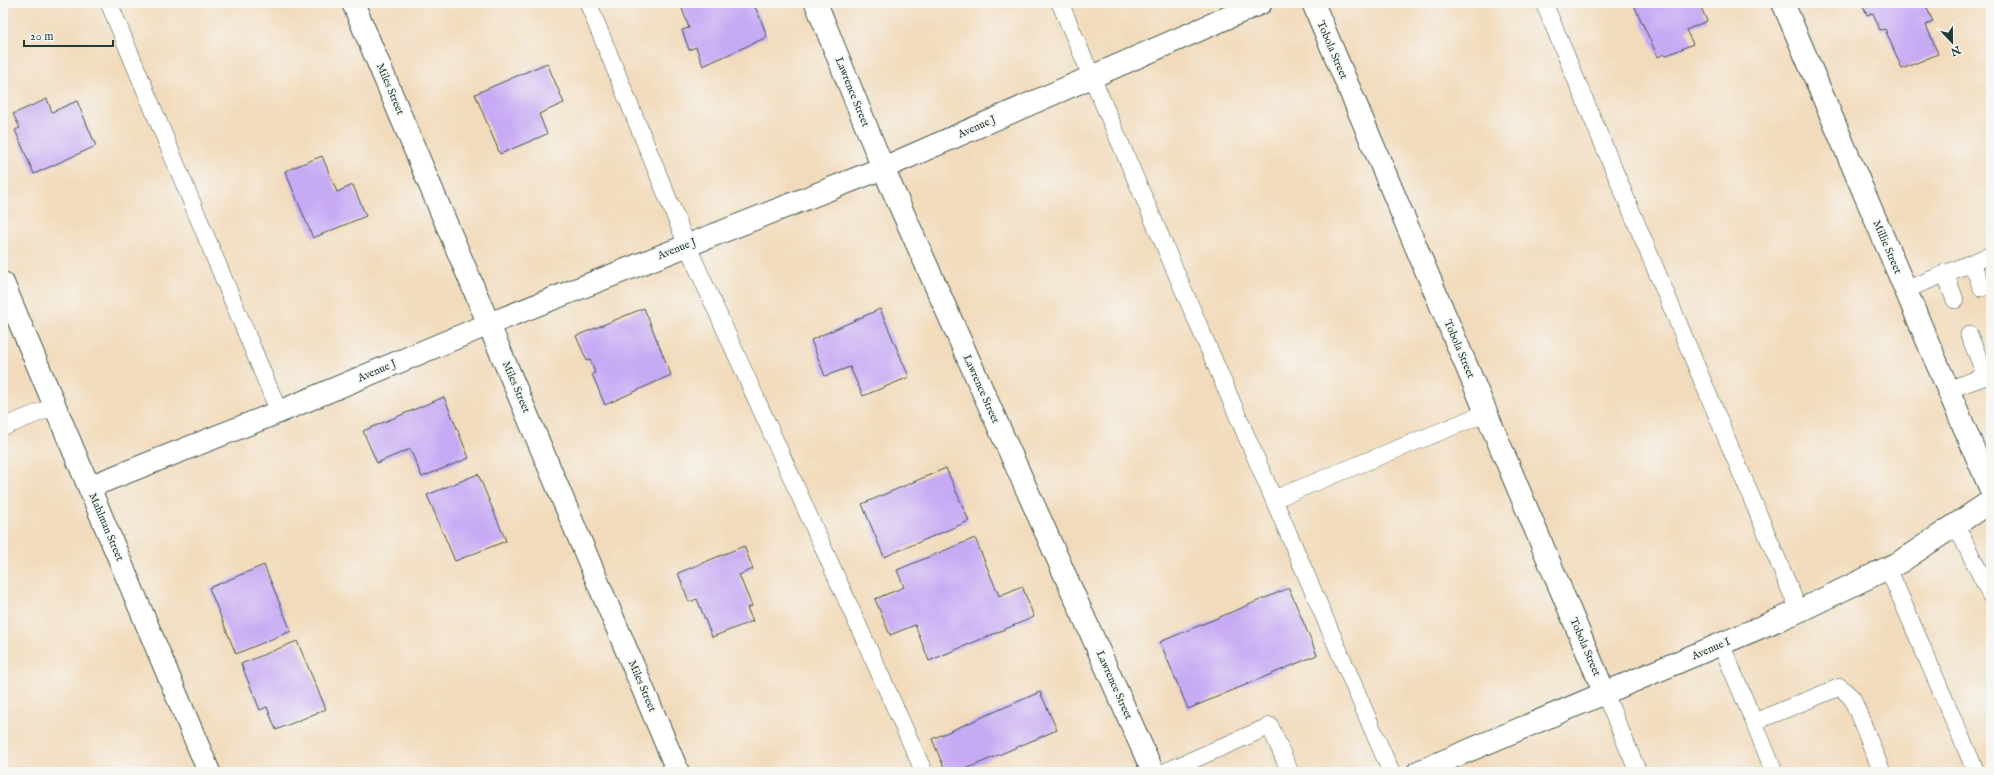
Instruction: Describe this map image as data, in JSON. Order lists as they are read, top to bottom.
{
  "streets": {
    "street": [
      "Tobola Street",
      "Miles Street",
      "Lawrence Street",
      "Avenue J",
      "Millie Street",
      "Mahlman Street",
      "Avenue I"
    ]
  },
  "crossings": [
    ["Tobola Street", "Avenue I"],
    ["Miles Street", "Avenue J"],
    ["Lawrence Street", "Avenue J"],
    ["Avenue J", "Mahlman Street"]
  ],
  "scale_bar": "20 m",
  "north": "bottom"
}
